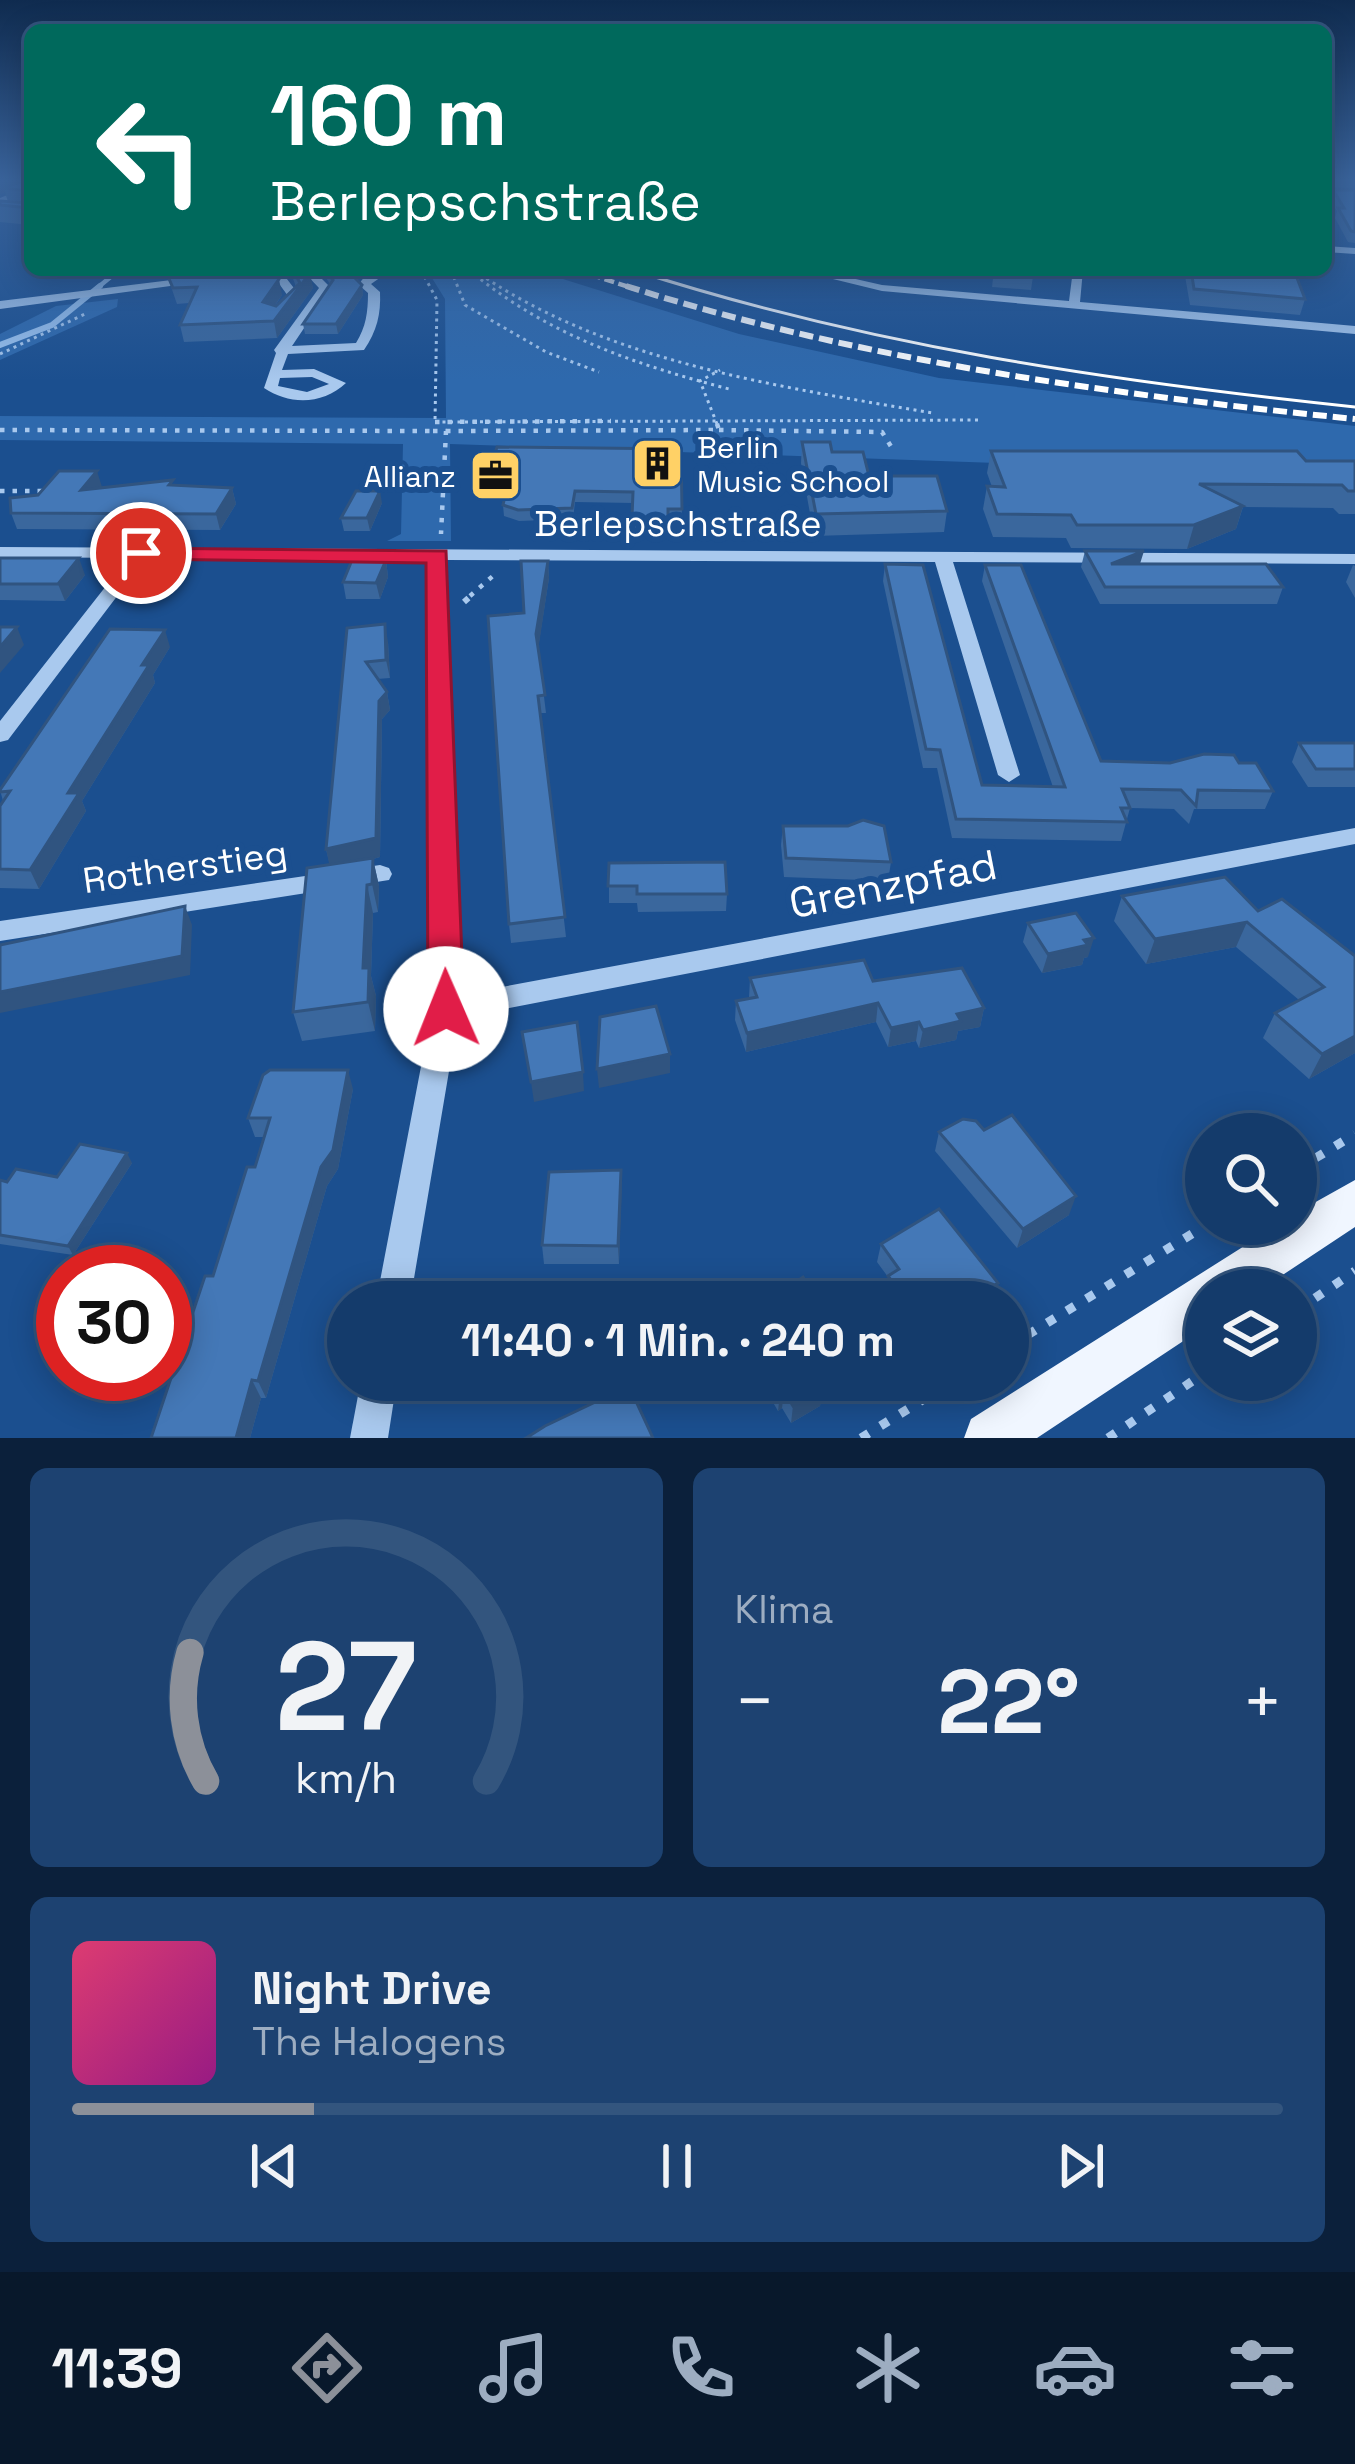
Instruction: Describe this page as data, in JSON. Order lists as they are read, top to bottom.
{
  "streets": {
    "street": ["Berlepschstraße", "Rotherstieg", "Grenzpfad"]
  },
  "places": {
    "building": ["Berlin Music School"],
    "office": ["Allianz"]
  },
  "page": {
    "turn": ["160 m", "Berlepschstraße"],
    "limit": "30",
    "trip": "11:40 · 1 Min. · 240 m",
    "tile": "Klima",
    "heat": ["−", "22°", "+"],
    "song": ["Night Drive", "The Halogens"],
    "tabs": "11:39",
    "gauge": ["27", "km/h"]
  }
}
